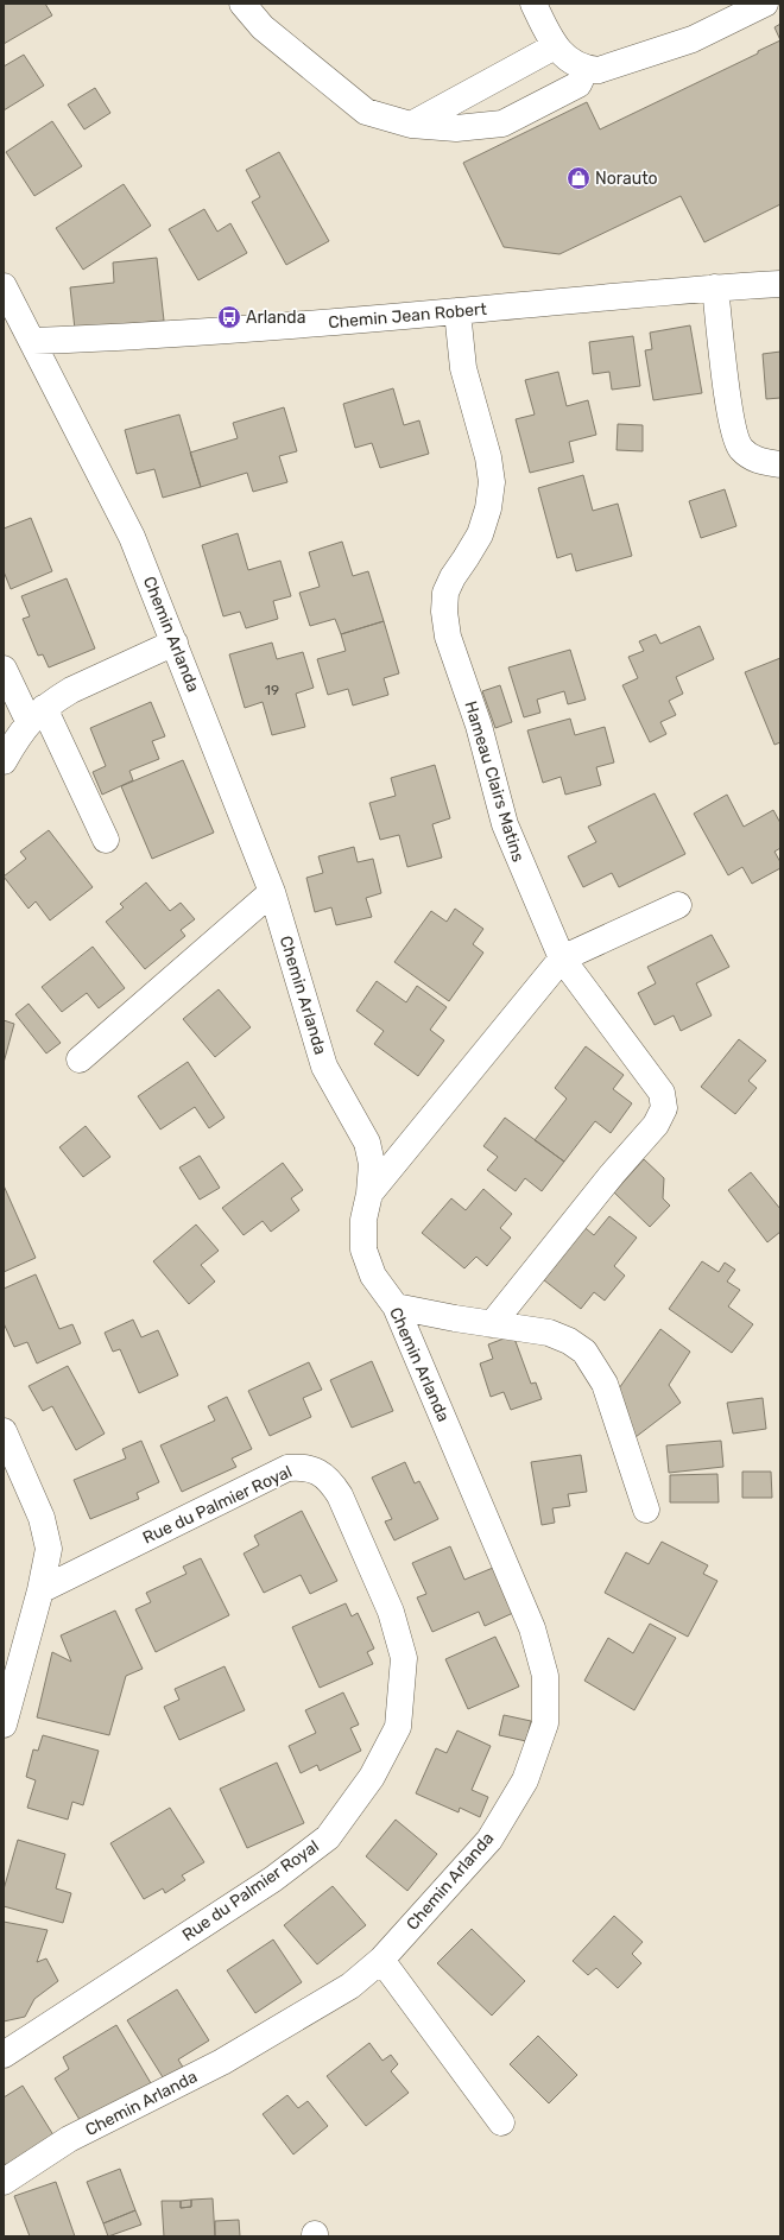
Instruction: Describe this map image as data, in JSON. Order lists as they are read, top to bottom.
{
  "streets": {
    "street": [
      "Chemin Jean Robert",
      "Chemin Arlanda",
      "Hameau Clairs Matins",
      "Rue du Palmier Royal"
    ]
  },
  "crossings": [
    ["Chemin Jean Robert", "Chemin Arlanda"],
    ["Chemin Jean Robert", "Hameau Clairs Matins"]
  ],
  "places": {
    "shop": ["Norauto"],
    "bus stop": ["Arlanda"]
  },
  "house_numbers": ["19"]
}
